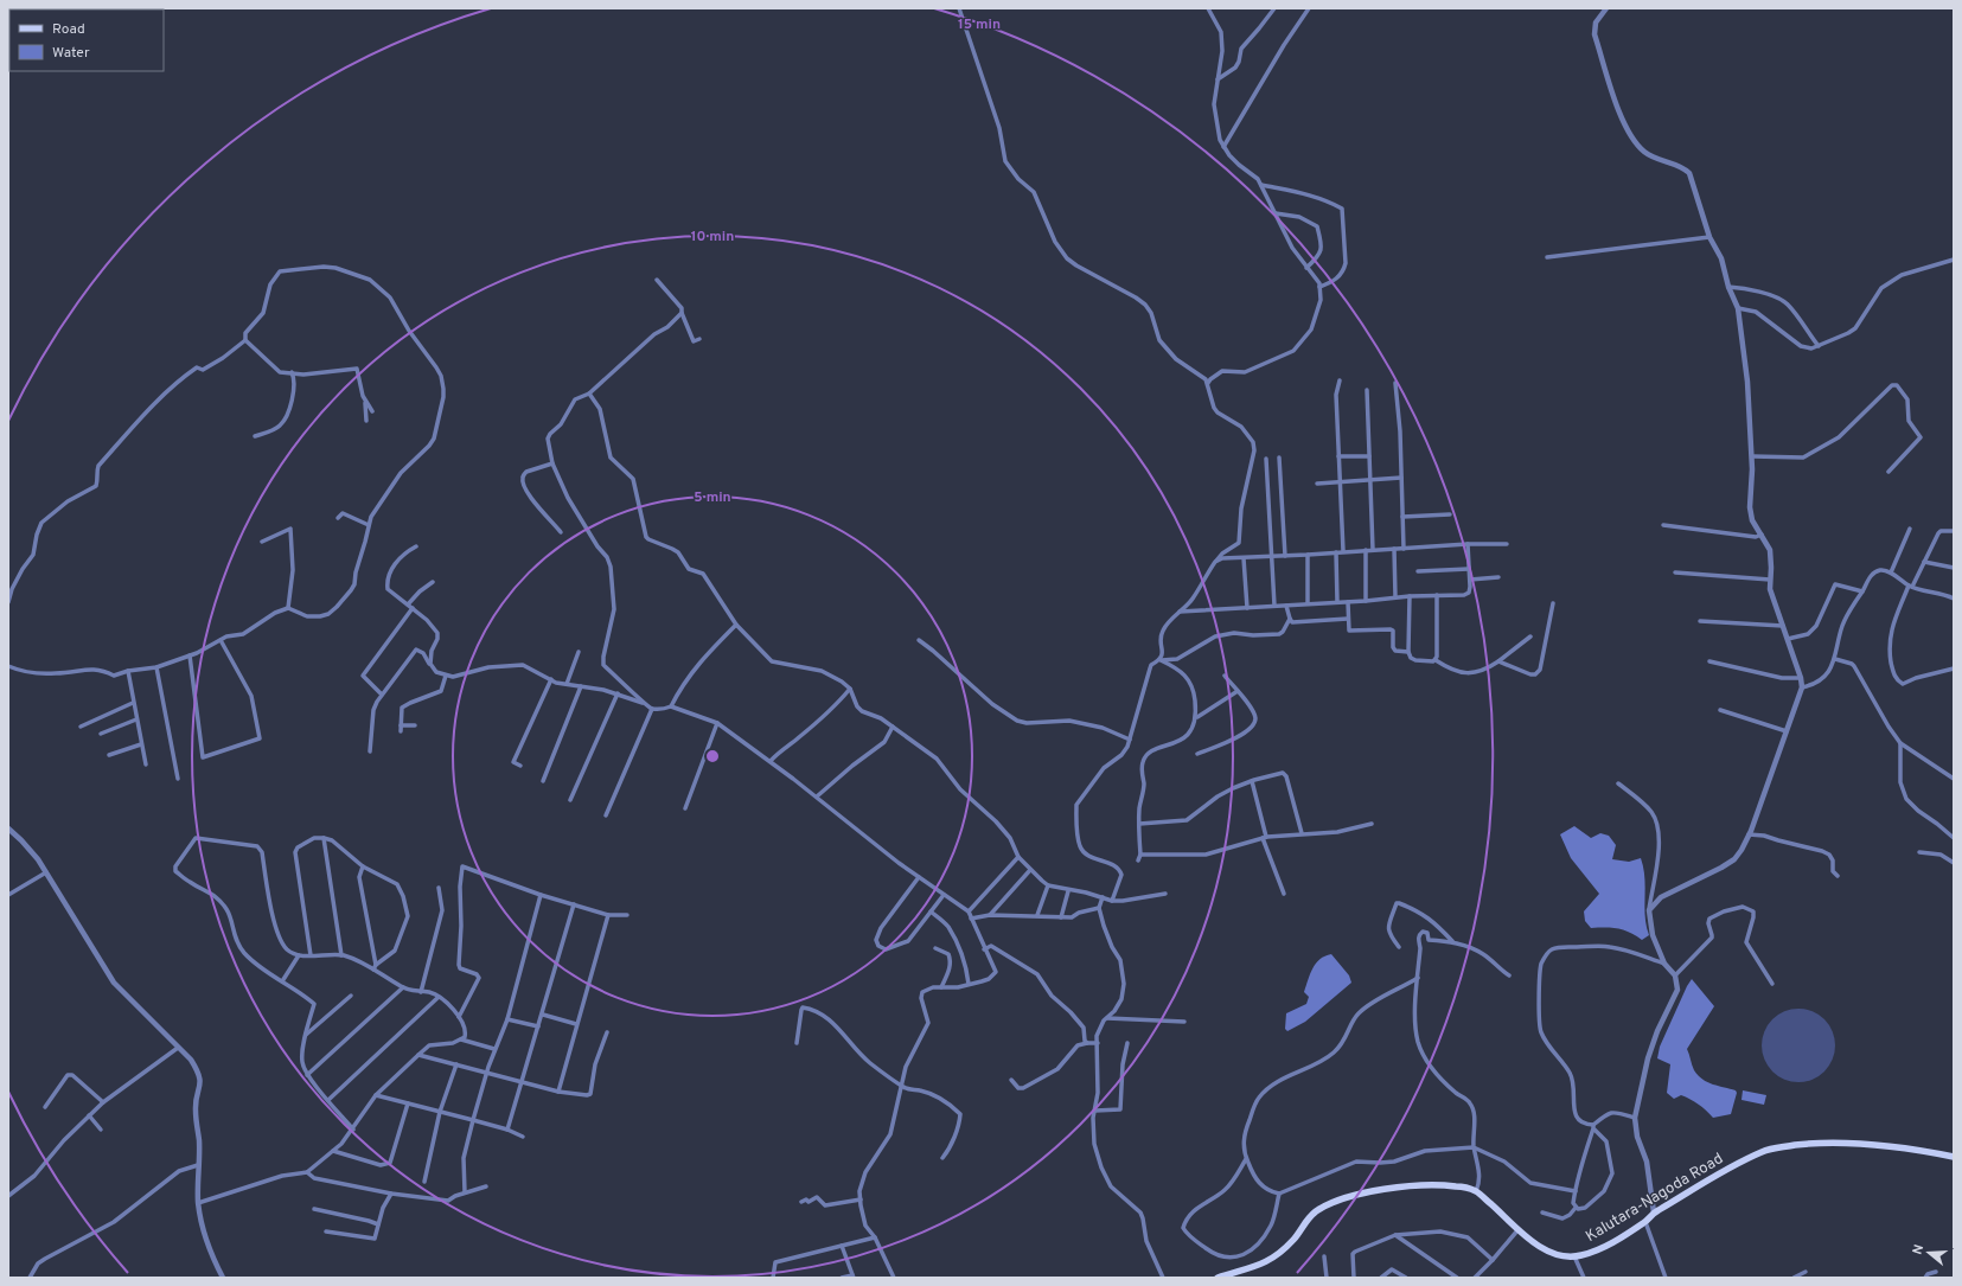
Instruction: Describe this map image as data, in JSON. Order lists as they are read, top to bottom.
{
  "streets": {
    "main road": ["Kalutara-Nagoda Road"]
  },
  "legend": ["Road", "Water"],
  "north": "left",
  "rings": ["15 min", "10 min", "5 min"]
}
